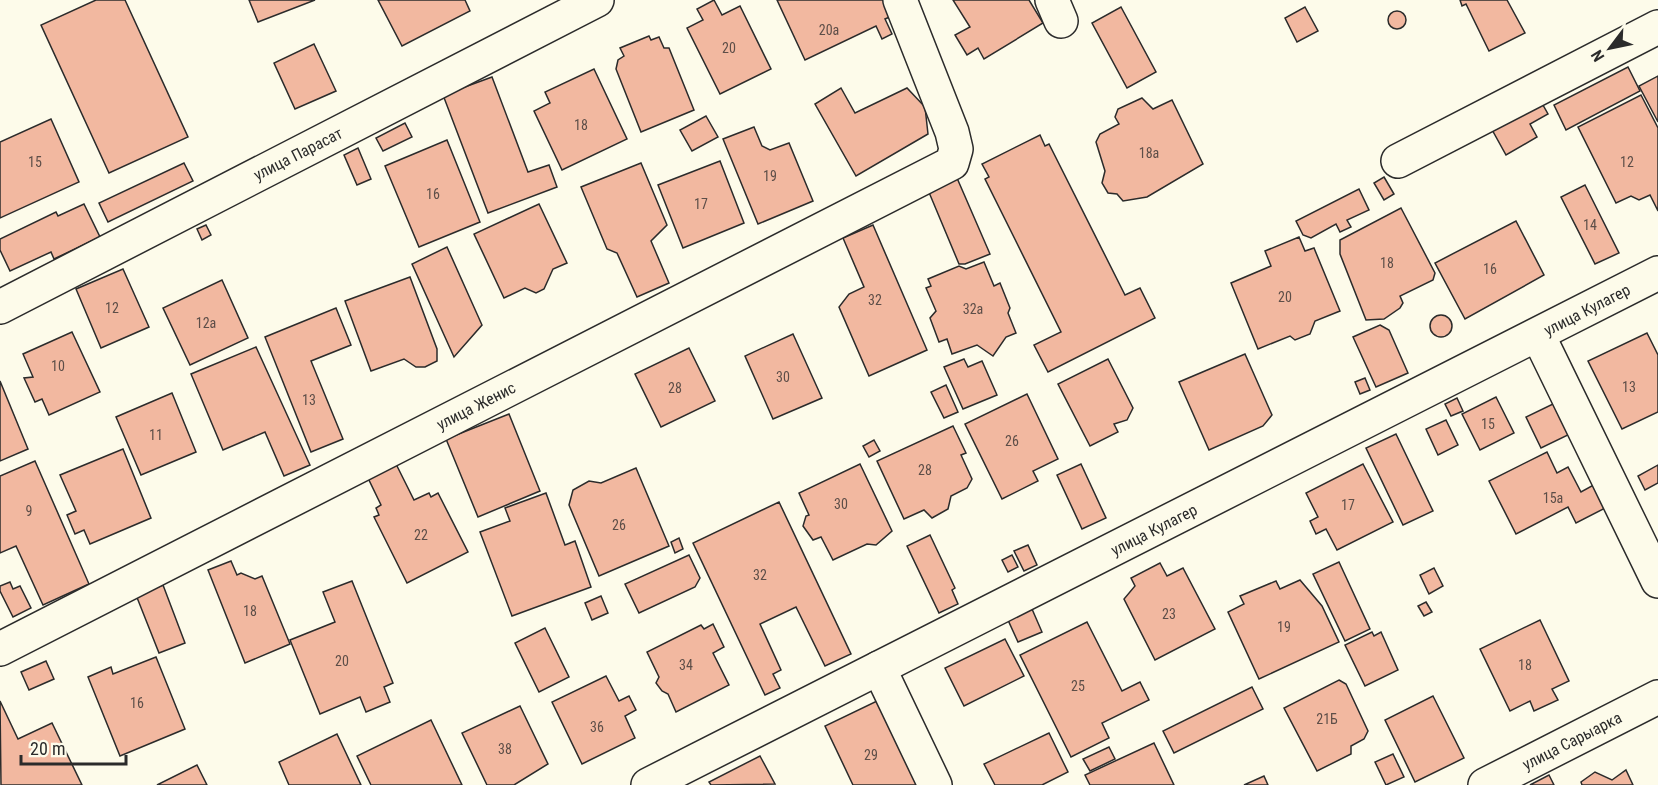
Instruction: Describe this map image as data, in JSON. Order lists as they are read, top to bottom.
{
  "streets": {
    "street": [
      "улица Парасат",
      "улица Кулагер",
      "улица Женис",
      "улица Сарыарка"
    ]
  },
  "house_numbers": [
    "20а",
    "20",
    "18",
    "18а",
    "15",
    "12",
    "19",
    "16",
    "17",
    "14",
    "18",
    "16",
    "20",
    "32",
    "12",
    "32а",
    "12а",
    "10",
    "30",
    "13",
    "28",
    "13",
    "15",
    "11",
    "26",
    "28",
    "15а",
    "30",
    "17",
    "9",
    "26",
    "22",
    "32",
    "18",
    "23",
    "19",
    "20",
    "34",
    "18",
    "25",
    "16",
    "21Б",
    "36",
    "38",
    "29"
  ],
  "scale_bar": "20 m",
  "north": "bottom left"
}
